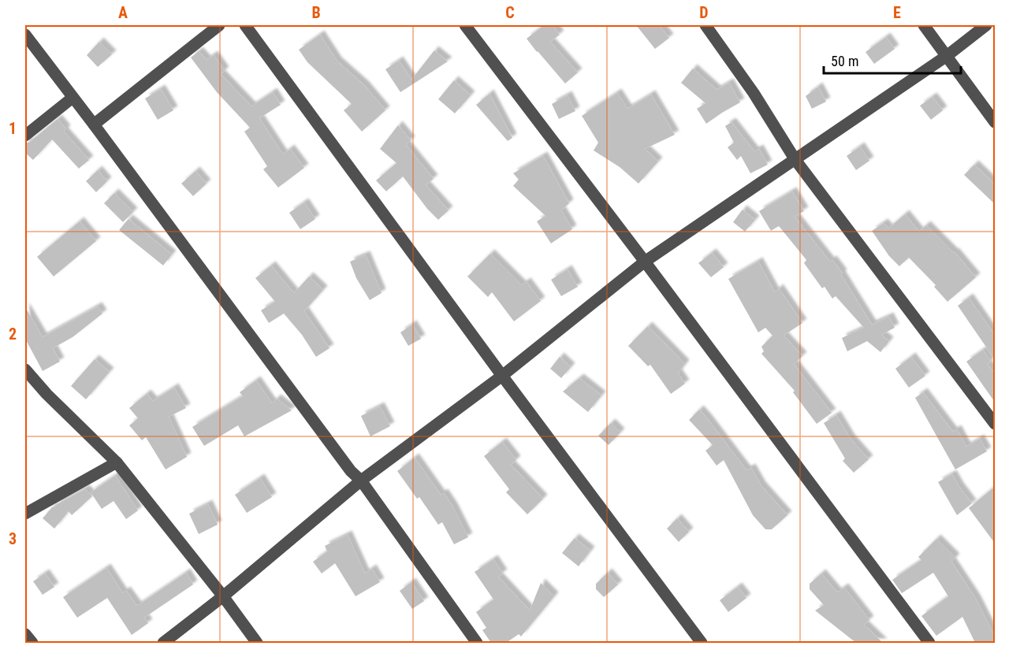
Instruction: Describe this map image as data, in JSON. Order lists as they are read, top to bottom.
{
  "scale_bar": "50 m",
  "grid": {
    "columns": [
      "A",
      "B",
      "C",
      "D",
      "E"
    ],
    "rows": ["1", "2", "3"]
  }
}
